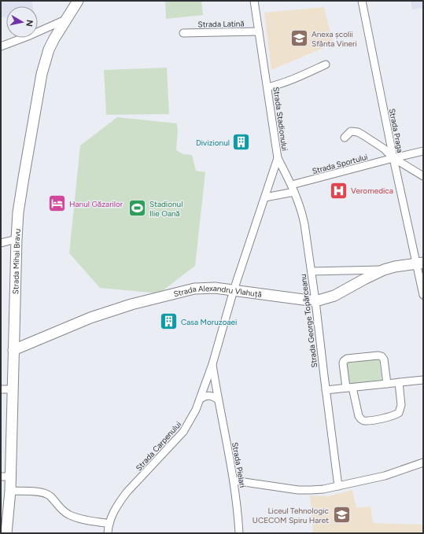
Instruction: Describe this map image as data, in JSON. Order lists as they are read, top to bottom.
{
  "streets": {
    "main road": ["Strada Mihai Bravu", "Strada Alexandru Vlahuță"],
    "street": [
      "Strada Latină",
      "Strada Stadionului",
      "Strada Praga",
      "Strada Sportului",
      "Strada George Topârceanu",
      "Strada Carpenului",
      "Strada Pielari"
    ]
  },
  "crossings": [
    ["Strada Latină", "Strada Stadionului"],
    ["Strada Stadionului", "Strada Alexandru Vlahuță"],
    ["Strada Stadionului", "Strada George Topârceanu"],
    ["Strada Stadionului", "Strada Pielari"],
    ["Strada Praga", "Strada Sportului"],
    ["Strada Praga", "Strada Alexandru Vlahuță"],
    ["Strada Sportului", "Strada George Topârceanu"],
    ["Strada Mihai Bravu", "Strada Alexandru Vlahuță"],
    ["Strada Alexandru Vlahuță", "Strada George Topârceanu"],
    ["Strada Alexandru Vlahuță", "Strada Pielari"],
    ["Strada Carpenului", "Strada Pielari"]
  ],
  "places": {
    "school or university": ["Anexa școlii Sfânta Vineri", "Liceul Tehnologic UCECOM Spiru Haret"],
    "building": ["Divizionul", "Casa Moruzoaei"],
    "hospital": ["Veromedica"],
    "hotel": ["Hanul Găzarilor"],
    "sports": ["Stadionul Ilie Oană"]
  },
  "north": "right"
}
